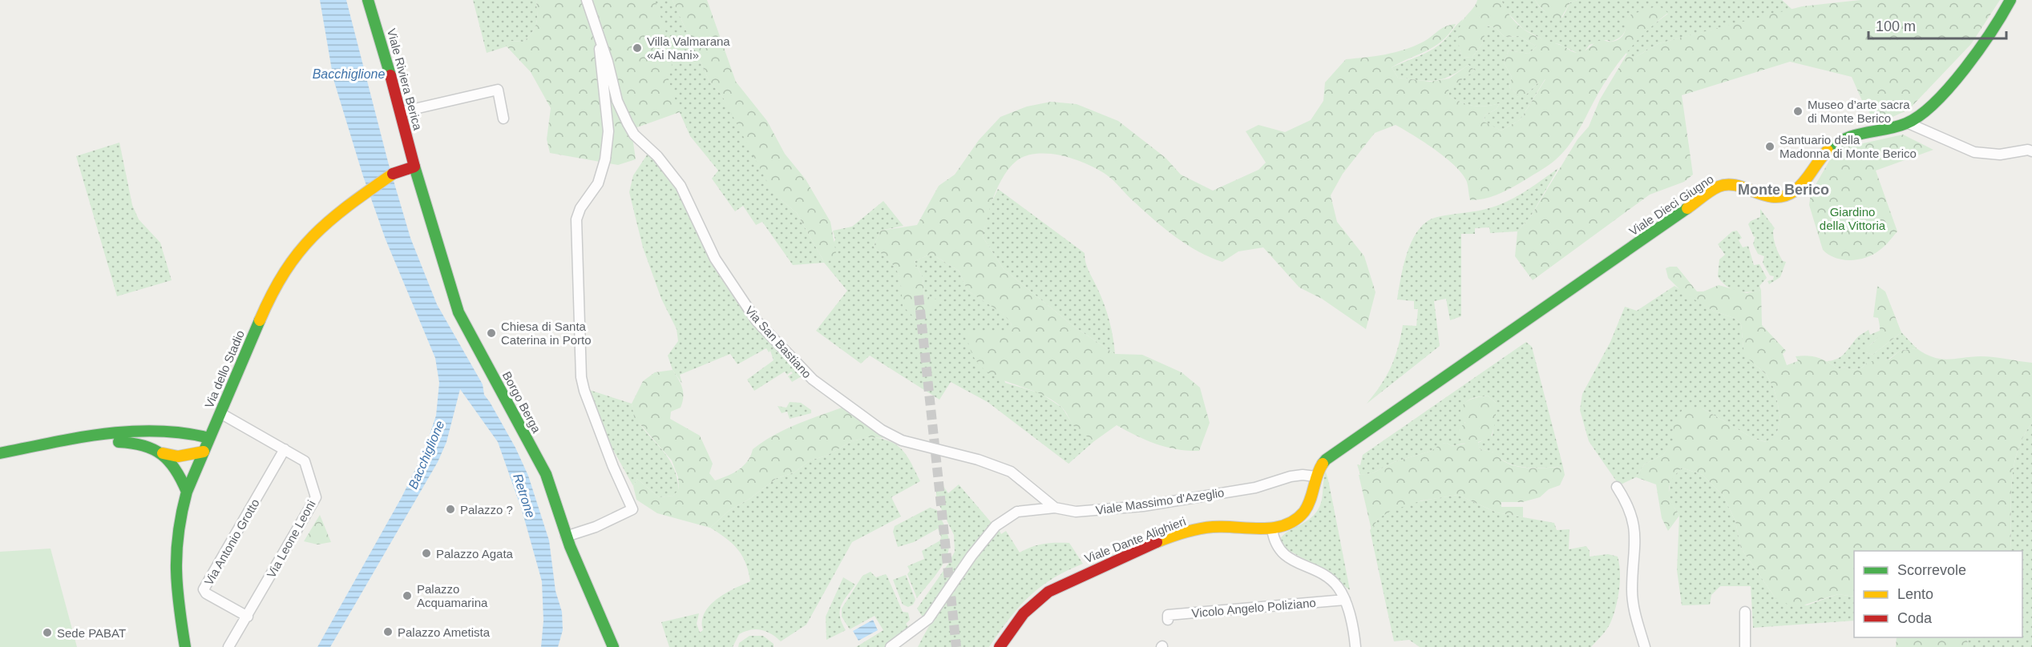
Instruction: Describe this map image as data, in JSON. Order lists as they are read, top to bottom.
{
  "streets": {
    "main road": [
      "Viale Riviera Berica",
      "Viale Dieci Giugno",
      "Via dello Stadio",
      "Borgo Berga",
      "Viale Dante Alighieri"
    ],
    "street": [
      "Via San Bastiano",
      "Viale Massimo d'Azeglio",
      "Via Leone Leoni",
      "Via Antonio Grotto",
      "Vicolo Angelo Poliziano"
    ]
  },
  "crossings": [
    ["Viale Riviera Berica", "Via dello Stadio"],
    ["Viale Riviera Berica", "Borgo Berga"],
    ["Viale Dieci Giugno", "Viale Massimo d'Azeglio"],
    ["Via San Bastiano", "Viale Massimo d'Azeglio"],
    ["Via dello Stadio", "Borgo Berga"],
    ["Via dello Stadio", "Via Leone Leoni"],
    ["Via Leone Leoni", "Via Antonio Grotto"]
  ],
  "districts": ["Monte Berico"],
  "water": ["Bacchiglione", "Retrone"],
  "parks": ["Giardino della Vittoria"],
  "places": [
    "Villa Valmarana «Ai Nani»",
    "Museo d’arte sacra di Monte Berico",
    "Santuario della Madonna di Monte Berico",
    "Chiesa di Santa Caterina in Porto",
    "Palazzo ?",
    "Palazzo Agata",
    "Palazzo Acquamarina",
    "Palazzo Ametista",
    "Sede PABAT"
  ],
  "legend": ["Scorrevole", "Lento", "Coda"],
  "scale_bar": "100 m"
}
